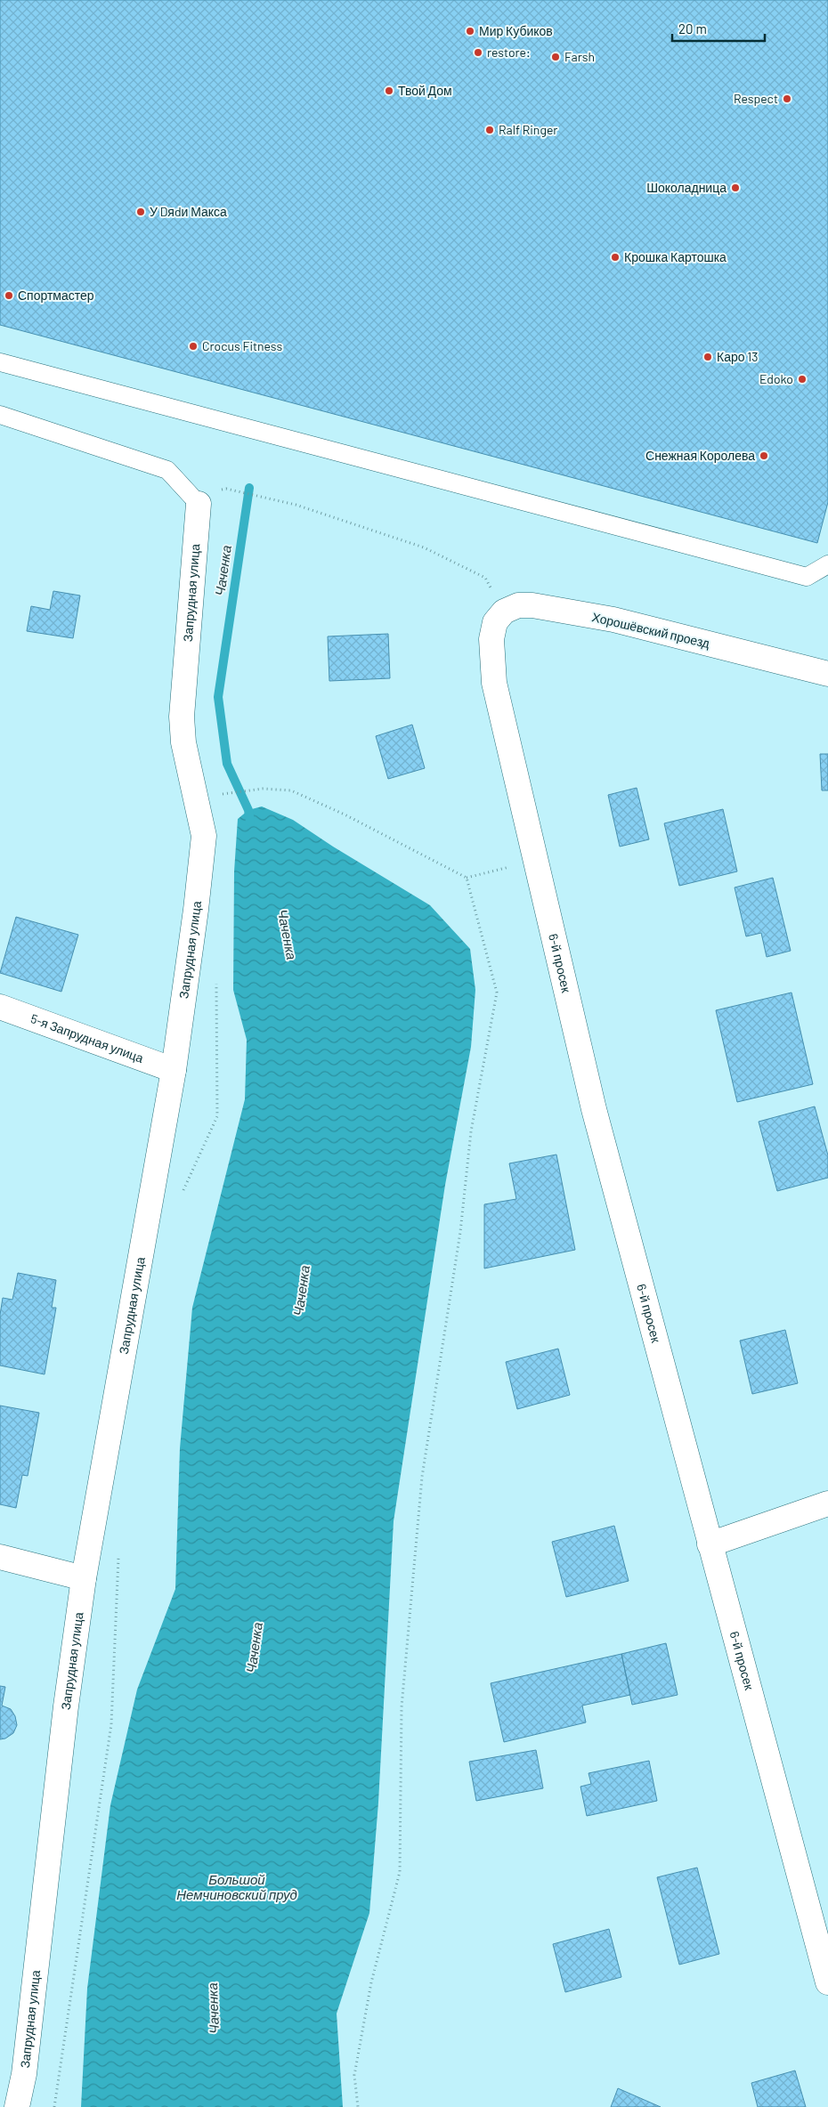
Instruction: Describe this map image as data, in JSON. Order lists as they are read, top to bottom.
{
  "streets": {
    "street": [
      "Запрудная улица",
      "Хорошёвский проезд",
      "6-й просек",
      "5-я Запрудная улица"
    ]
  },
  "crossings": [
    ["Запрудная улица", "5-я Запрудная улица"],
    ["Хорошёвский проезд", "6-й просек"]
  ],
  "water": ["Чаченка", "Большой Немчиновский пруд"],
  "places": [
    "Мир Кубиков",
    "restore:",
    "Farsh",
    "Твой Дом",
    "Respect",
    "Ralf Ringer",
    "Шоколадница",
    "У Dяdи Макса",
    "Крошка Картошка",
    "Спортмастер",
    "Crocus Fitness",
    "Каро 13",
    "Edoko",
    "Снежная Королева"
  ],
  "scale_bar": "20 m"
}
